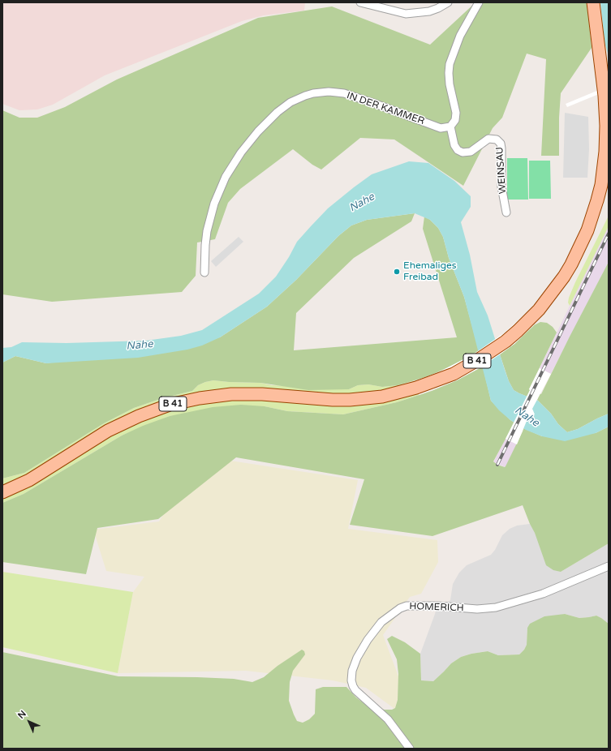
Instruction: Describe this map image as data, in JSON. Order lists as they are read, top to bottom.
{
  "streets": {
    "main road": ["B 41"],
    "street": ["IN DER KAMMER", "WEINSAU", "HOMERICH"]
  },
  "crossings": [
    ["IN DER KAMMER", "WEINSAU"]
  ],
  "water": ["Nahe"],
  "places": ["Ehemaliges Freibad"],
  "north": "top left"
}
